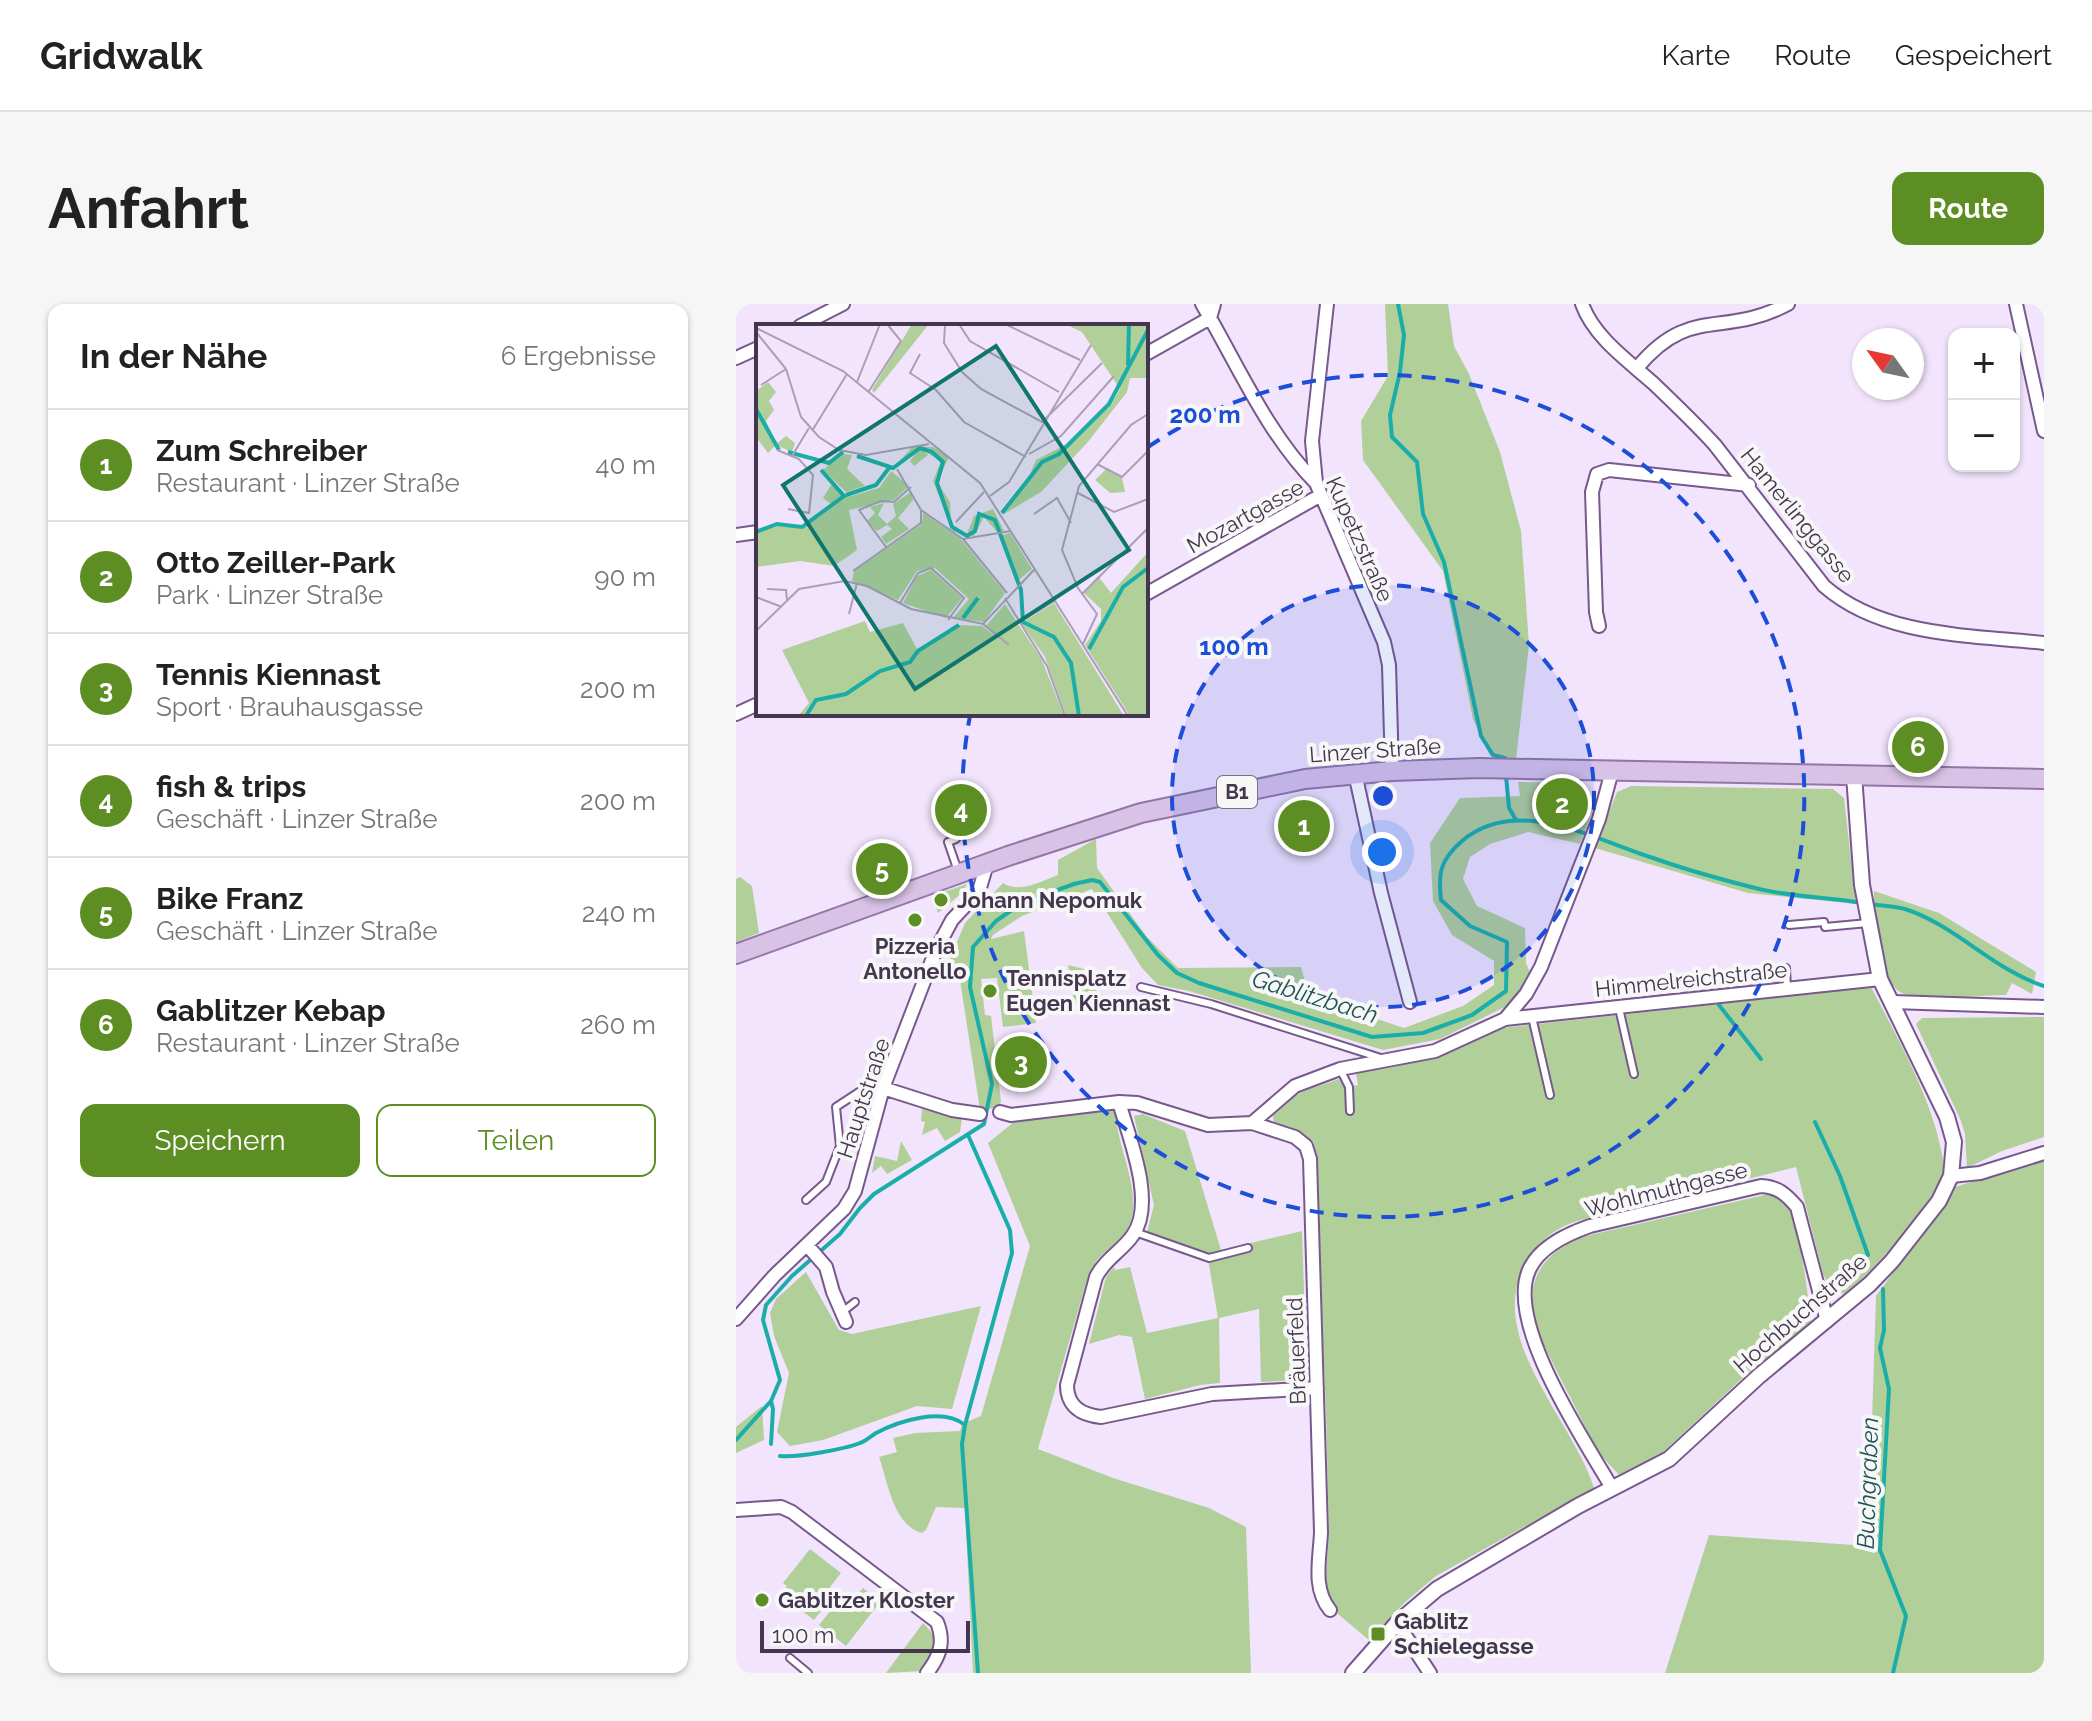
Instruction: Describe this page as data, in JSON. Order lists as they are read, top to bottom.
{
  "streets": {
    "main road": ["Linzer Straße", "B1"],
    "street": [
      "Hamerlinggasse",
      "Mozartgasse",
      "Kupetzstraße",
      "Himmelreichstraße",
      "Hauptstraße",
      "Wohlmuthgasse",
      "Hochbuchstraße",
      "Bräuerfeld"
    ]
  },
  "crossings": [
    ["Mozartgasse", "Kupetzstraße"],
    ["Kupetzstraße", "Linzer Straße"],
    ["Linzer Straße", "Hauptstraße"],
    ["Linzer Straße", "Hochbuchstraße"],
    ["Himmelreichstraße", "Hochbuchstraße"],
    ["Wohlmuthgasse", "Hochbuchstraße"]
  ],
  "water": ["Gablitzbach", "Buchgraben"],
  "places": {
    "other": [
      "Johann Nepomuk",
      "Pizzeria Antonello",
      "Tennisplatz Eugen Kiennast",
      "Gablitzer Kloster"
    ],
    "transit": ["Gablitz Schielegasse"]
  },
  "scale_bar": "100 m",
  "north": "top left",
  "page": {
    "header": "Gridwalk",
    "nav": ["Karte", "Route", "Gespeichert"],
    "buttons": [
      "Route",
      ["Speichern", "Teilen"]
    ],
    "title": "Anfahrt",
    "heading": ["In der Nähe", "6 Ergebnisse"],
    "map_buttons": ["+", "−"],
    "list": [
      {
        "mark": "1",
        "name": "Zum Schreiber",
        "note": "Restaurant · Linzer Straße",
        "value": "40 m"
      },
      {
        "mark": "2",
        "name": "Otto Zeiller-Park",
        "note": "Park · Linzer Straße",
        "value": "90 m"
      },
      {
        "mark": "3",
        "name": "Tennis Kiennast",
        "note": "Sport · Brauhausgasse",
        "value": "200 m"
      },
      {
        "mark": "4",
        "name": "fish & trips",
        "note": "Geschäft · Linzer Straße",
        "value": "200 m"
      },
      {
        "mark": "5",
        "name": "Bike Franz",
        "note": "Geschäft · Linzer Straße",
        "value": "240 m"
      },
      {
        "mark": "6",
        "name": "Gablitzer Kebap",
        "note": "Restaurant · Linzer Straße",
        "value": "260 m"
      }
    ],
    "pins": [
      "6",
      "2",
      "4",
      "1",
      "5",
      "3"
    ],
    "scale": "100 m"
  },
  "rings": ["200 m", "100 m"]
}
